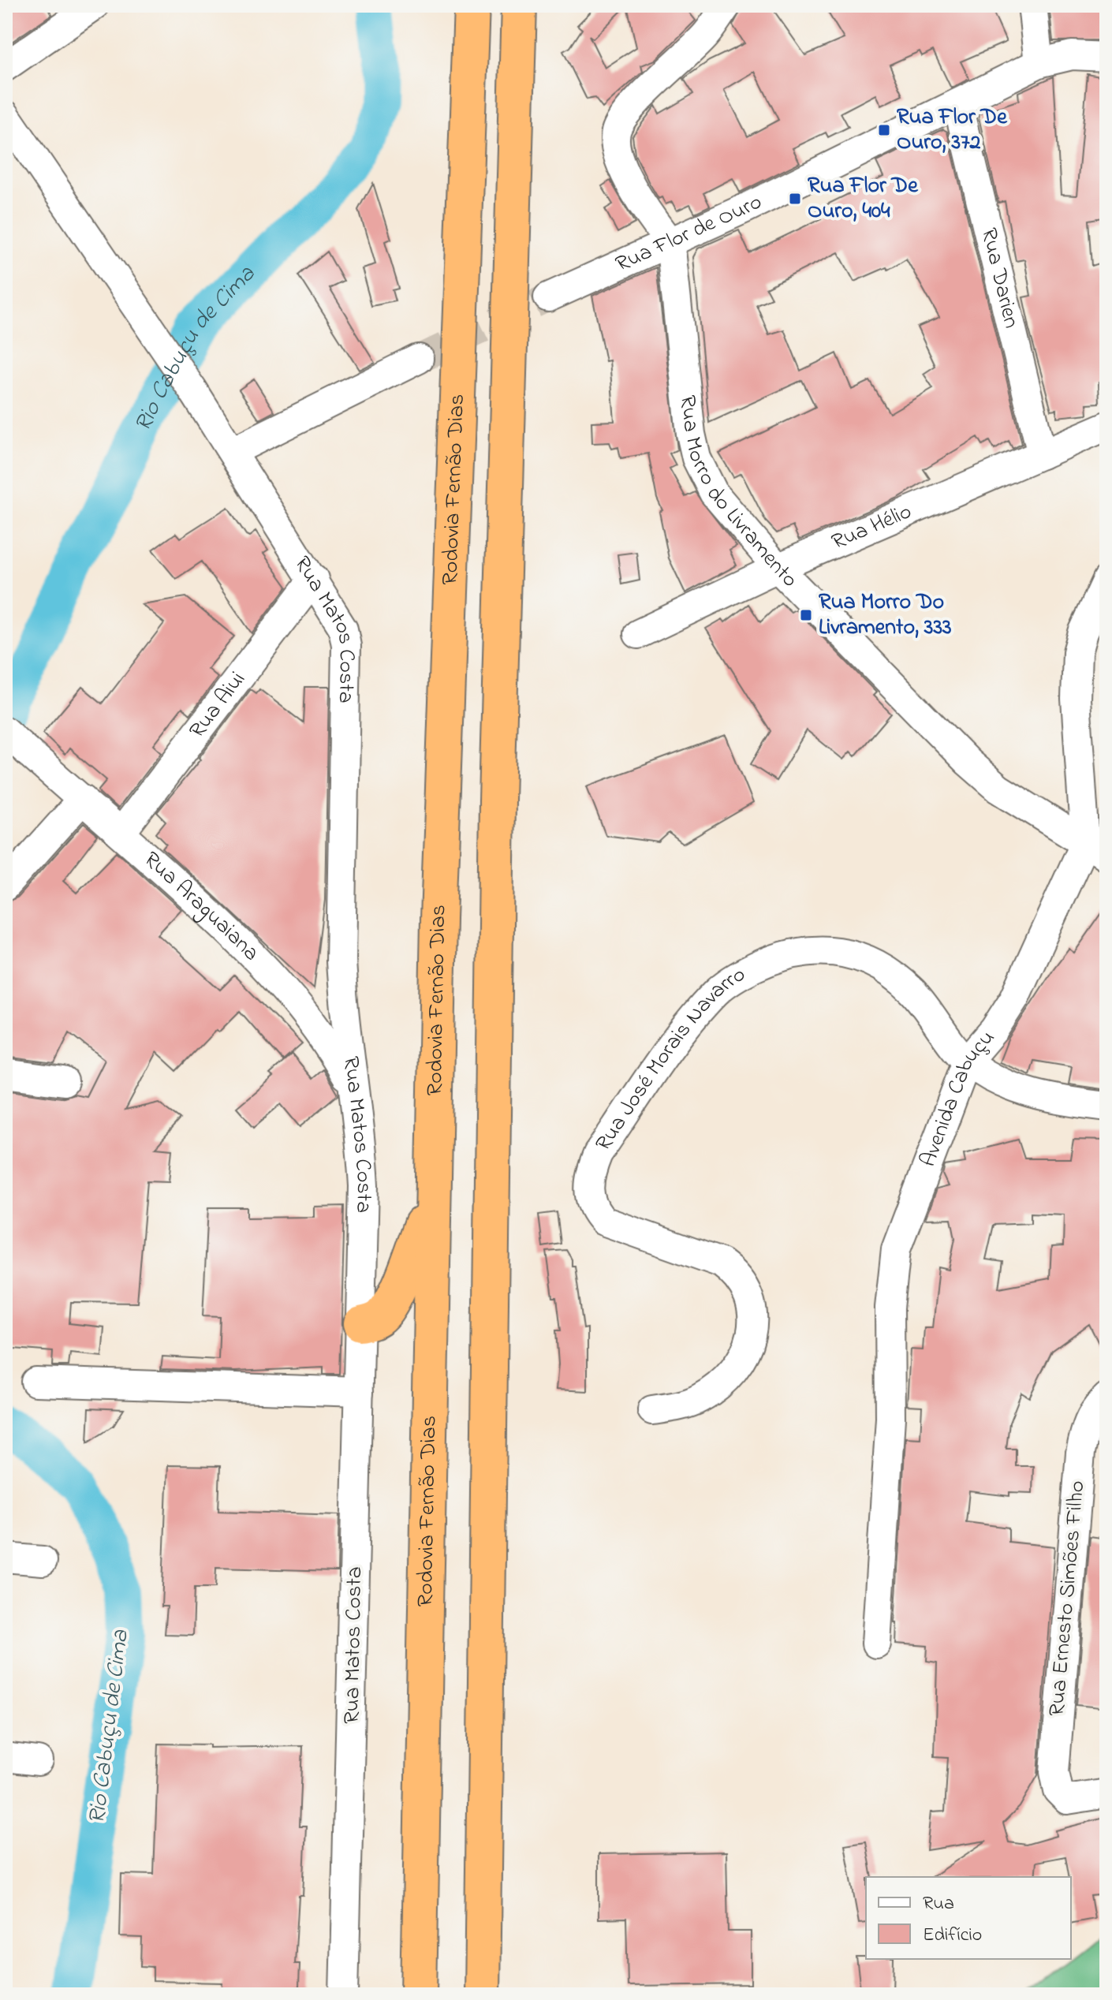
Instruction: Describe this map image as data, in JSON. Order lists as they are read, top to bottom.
{
  "streets": {
    "highway": ["Rodovia Fernão Dias"],
    "street": [
      "Rua Flor de Ouro",
      "Rua Darien",
      "Rua Morro do Livramento",
      "Rua Hélio",
      "Rua Matos Costa",
      "Rua Aiui",
      "Rua Araguaiana",
      "Rua José Morais Navarro",
      "Avenida Cabuçu",
      "Rua Ernesto Simões Filho"
    ]
  },
  "crossings": [
    ["Rua Flor de Ouro", "Rua Darien"],
    ["Rua Flor de Ouro", "Rua Morro do Livramento"],
    ["Rua Darien", "Rua Hélio"],
    ["Rua Morro do Livramento", "Rua Hélio"],
    ["Rua Morro do Livramento", "Avenida Cabuçu"],
    ["Rua Matos Costa", "Rua Aiui"],
    ["Rua Matos Costa", "Rua Araguaiana"],
    ["Rua Aiui", "Rua Araguaiana"],
    ["Rua José Morais Navarro", "Avenida Cabuçu"]
  ],
  "water": ["Rio Cabuçu de Cima"],
  "places": {
    "transit": ["Rua Flor De Ouro, 372", "Rua Flor De Ouro, 404", "Rua Morro Do Livramento, 333"]
  },
  "legend": ["Rua", "Edifício"]
}
